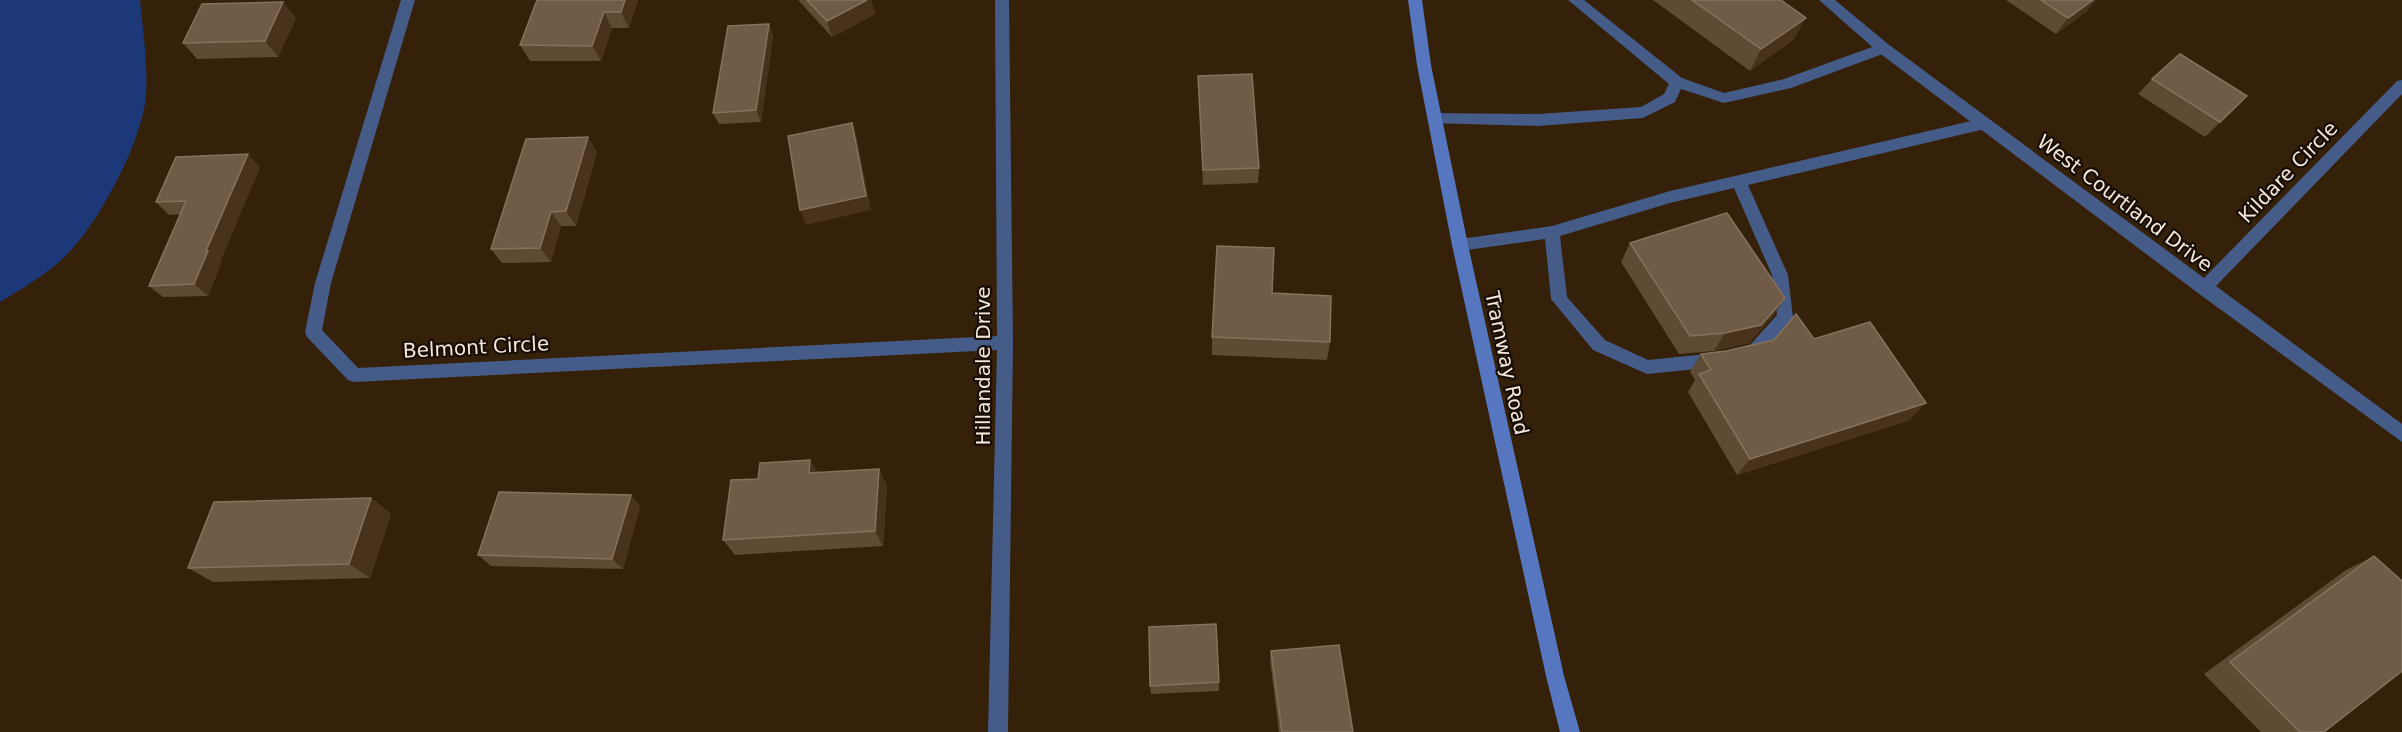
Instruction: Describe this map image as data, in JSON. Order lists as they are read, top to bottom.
{
  "streets": {
    "main road": ["Tramway Road"],
    "street": [
      "Kildare Circle",
      "West Courtland Drive",
      "Belmont Circle",
      "Hillandale Drive"
    ]
  },
  "crossings": [
    ["Kildare Circle", "West Courtland Drive"],
    ["Belmont Circle", "Hillandale Drive"]
  ]
}
